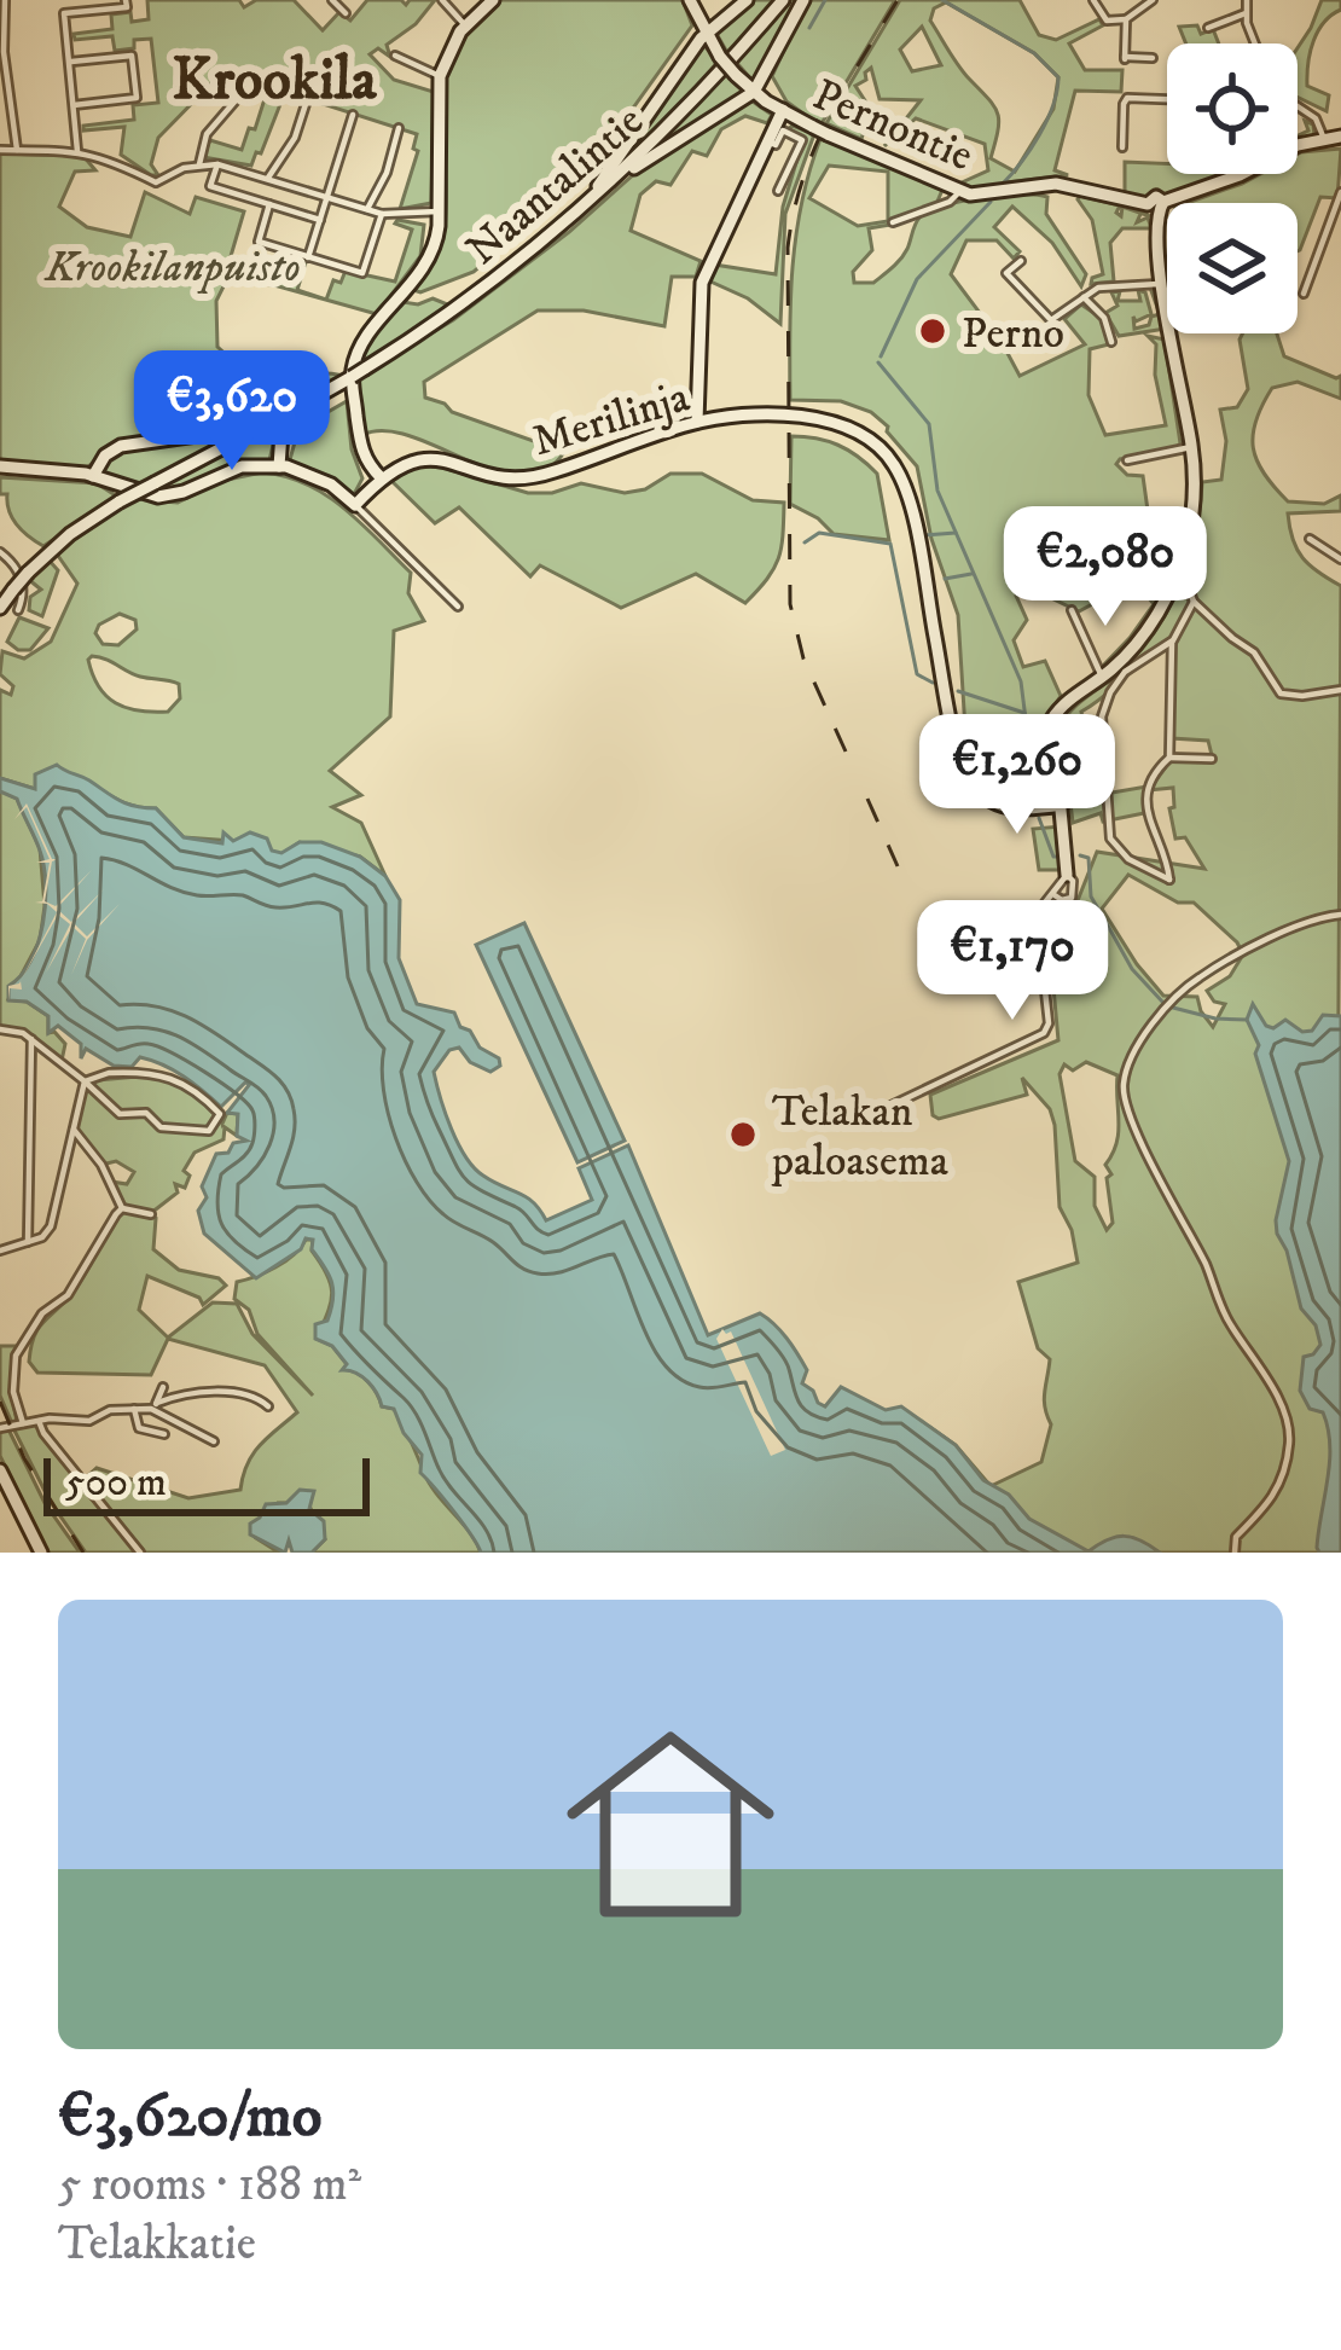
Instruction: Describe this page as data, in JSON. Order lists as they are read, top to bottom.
{
  "streets": {
    "street": ["Pernontie", "Naantalintie", "Merilinja"]
  },
  "districts": ["Krookila"],
  "parks": ["Krookilanpuisto"],
  "places": ["Perno", "Telakan paloasema"],
  "scale_bar": "500 m",
  "page": {
    "price": [
      "€3,620",
      "€2,080",
      "€1,260",
      "€1,170"
    ],
    "scale": "500 m",
    "list": [
      {
        "name": "€3,620/mo",
        "note": "5 rooms · 188 m² · Telakkatie"
      }
    ]
  }
}
